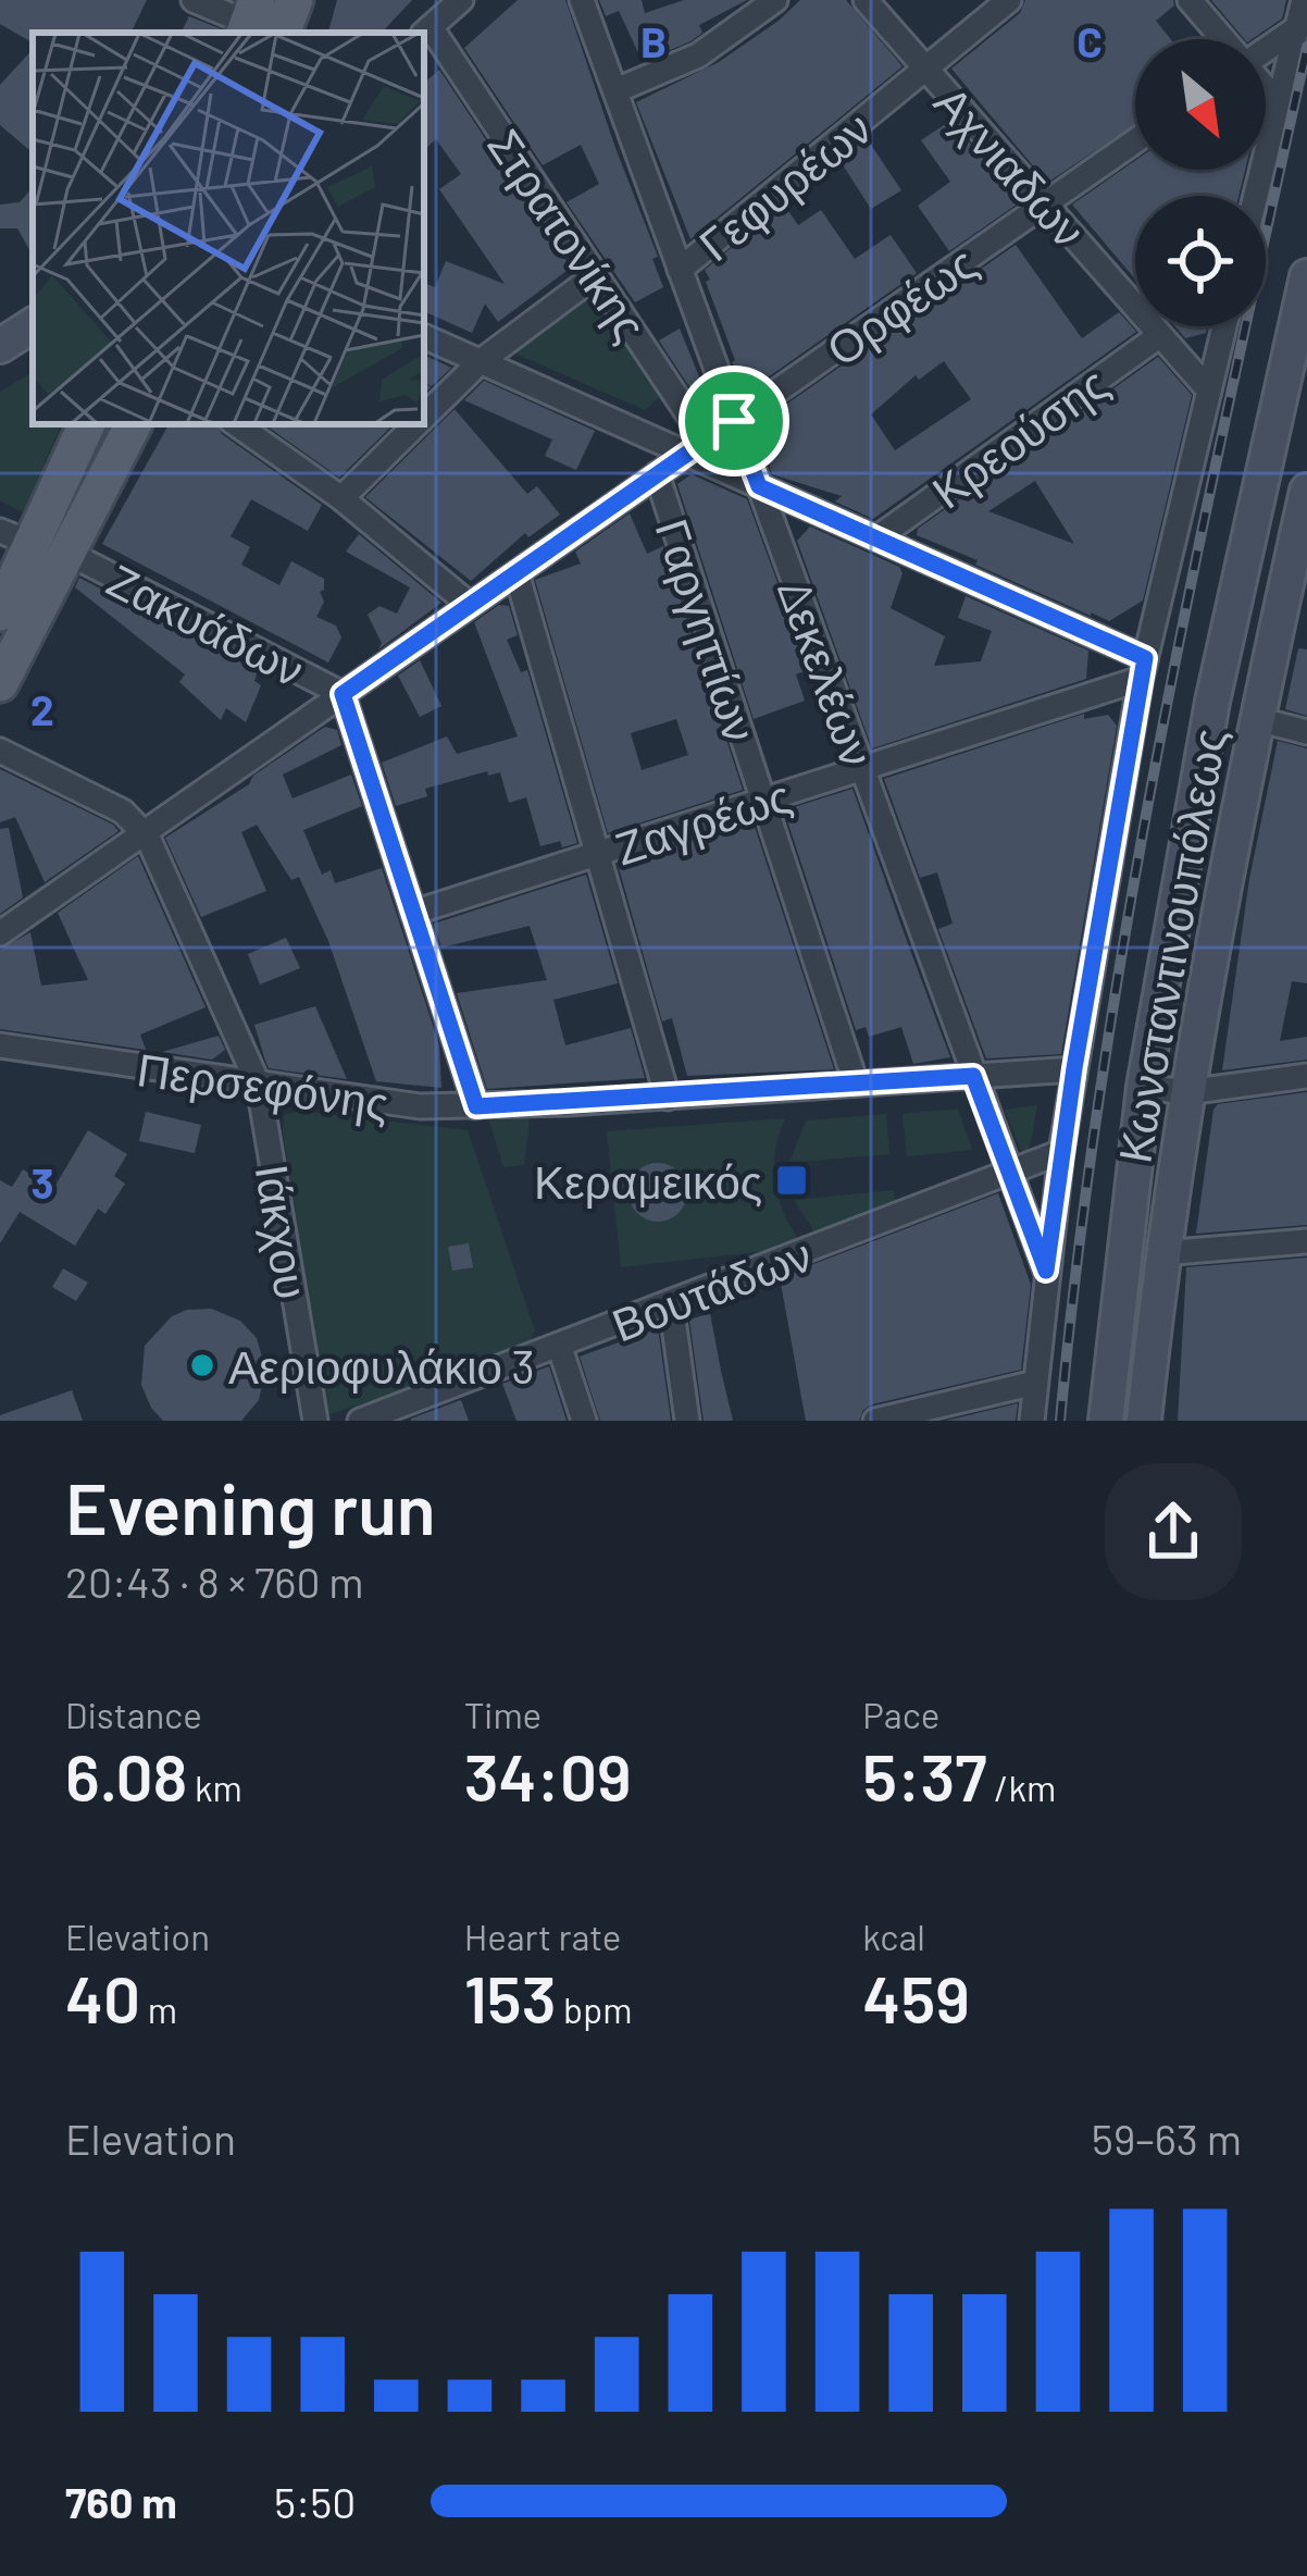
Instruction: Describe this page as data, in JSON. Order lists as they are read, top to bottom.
{
  "streets": {
    "main road": ["Κωνσταντινουπόλεως"],
    "street": [
      "Αχνιαδων",
      "Γεφυρέων",
      "Στρατονίκης",
      "Ορφέως",
      "Κρεούσης",
      "Ζακυάδων",
      "Γαργηττίων",
      "Δεκελέων",
      "Ζαγρέως",
      "Περσεφόνης",
      "Ιάκχου",
      "Βουτάδων"
    ]
  },
  "crossings": [
    ["Αχνιαδων", "Γεφυρέων"],
    ["Αχνιαδων", "Ορφέως"],
    ["Αχνιαδων", "Κρεούσης"],
    ["Αχνιαδων", "Κωνσταντινουπόλεως"],
    ["Γεφυρέων", "Δεκελέων"],
    ["Στρατονίκης", "Ορφέως"],
    ["Ορφέως", "Ζακυάδων"],
    ["Ορφέως", "Γαργηττίων"],
    ["Ορφέως", "Δεκελέων"],
    ["Ορφέως", "Ιάκχου"],
    ["Γαργηττίων", "Ζαγρέως"],
    ["Γαργηττίων", "Περσεφόνης"],
    ["Δεκελέων", "Ζαγρέως"],
    ["Δεκελέων", "Κωνσταντινουπόλεως"],
    ["Δεκελέων", "Περσεφόνης"],
    ["Δεκελέων", "Βουτάδων"],
    ["Ζαγρέως", "Κωνσταντινουπόλεως"],
    ["Κωνσταντινουπόλεως", "Περσεφόνης"],
    ["Κωνσταντινουπόλεως", "Βουτάδων"],
    ["Περσεφόνης", "Ιάκχου"]
  ],
  "places": {
    "transit": ["Κεραμεικός"],
    "other": ["Αεριοφυλάκιο 3"]
  },
  "north": "bottom right",
  "page": {
    "heading": ["Evening run", "20:43 · 8 × 760 m"],
    "stats": [
      ["Distance", "6.08 km"],
      ["Time", "34:09"],
      ["Pace", "5:37 /km"],
      ["Elevation", "40 m"],
      ["Heart rate", "153 bpm"],
      ["kcal", "459"]
    ],
    "chart": ["Elevation", "59–63 m"],
    "list": [
      {
        "name": "760 m",
        "note": "5:50"
      }
    ]
  },
  "grid": {
    "columns": ["B", "C"],
    "rows": ["2", "3"]
  }
}
